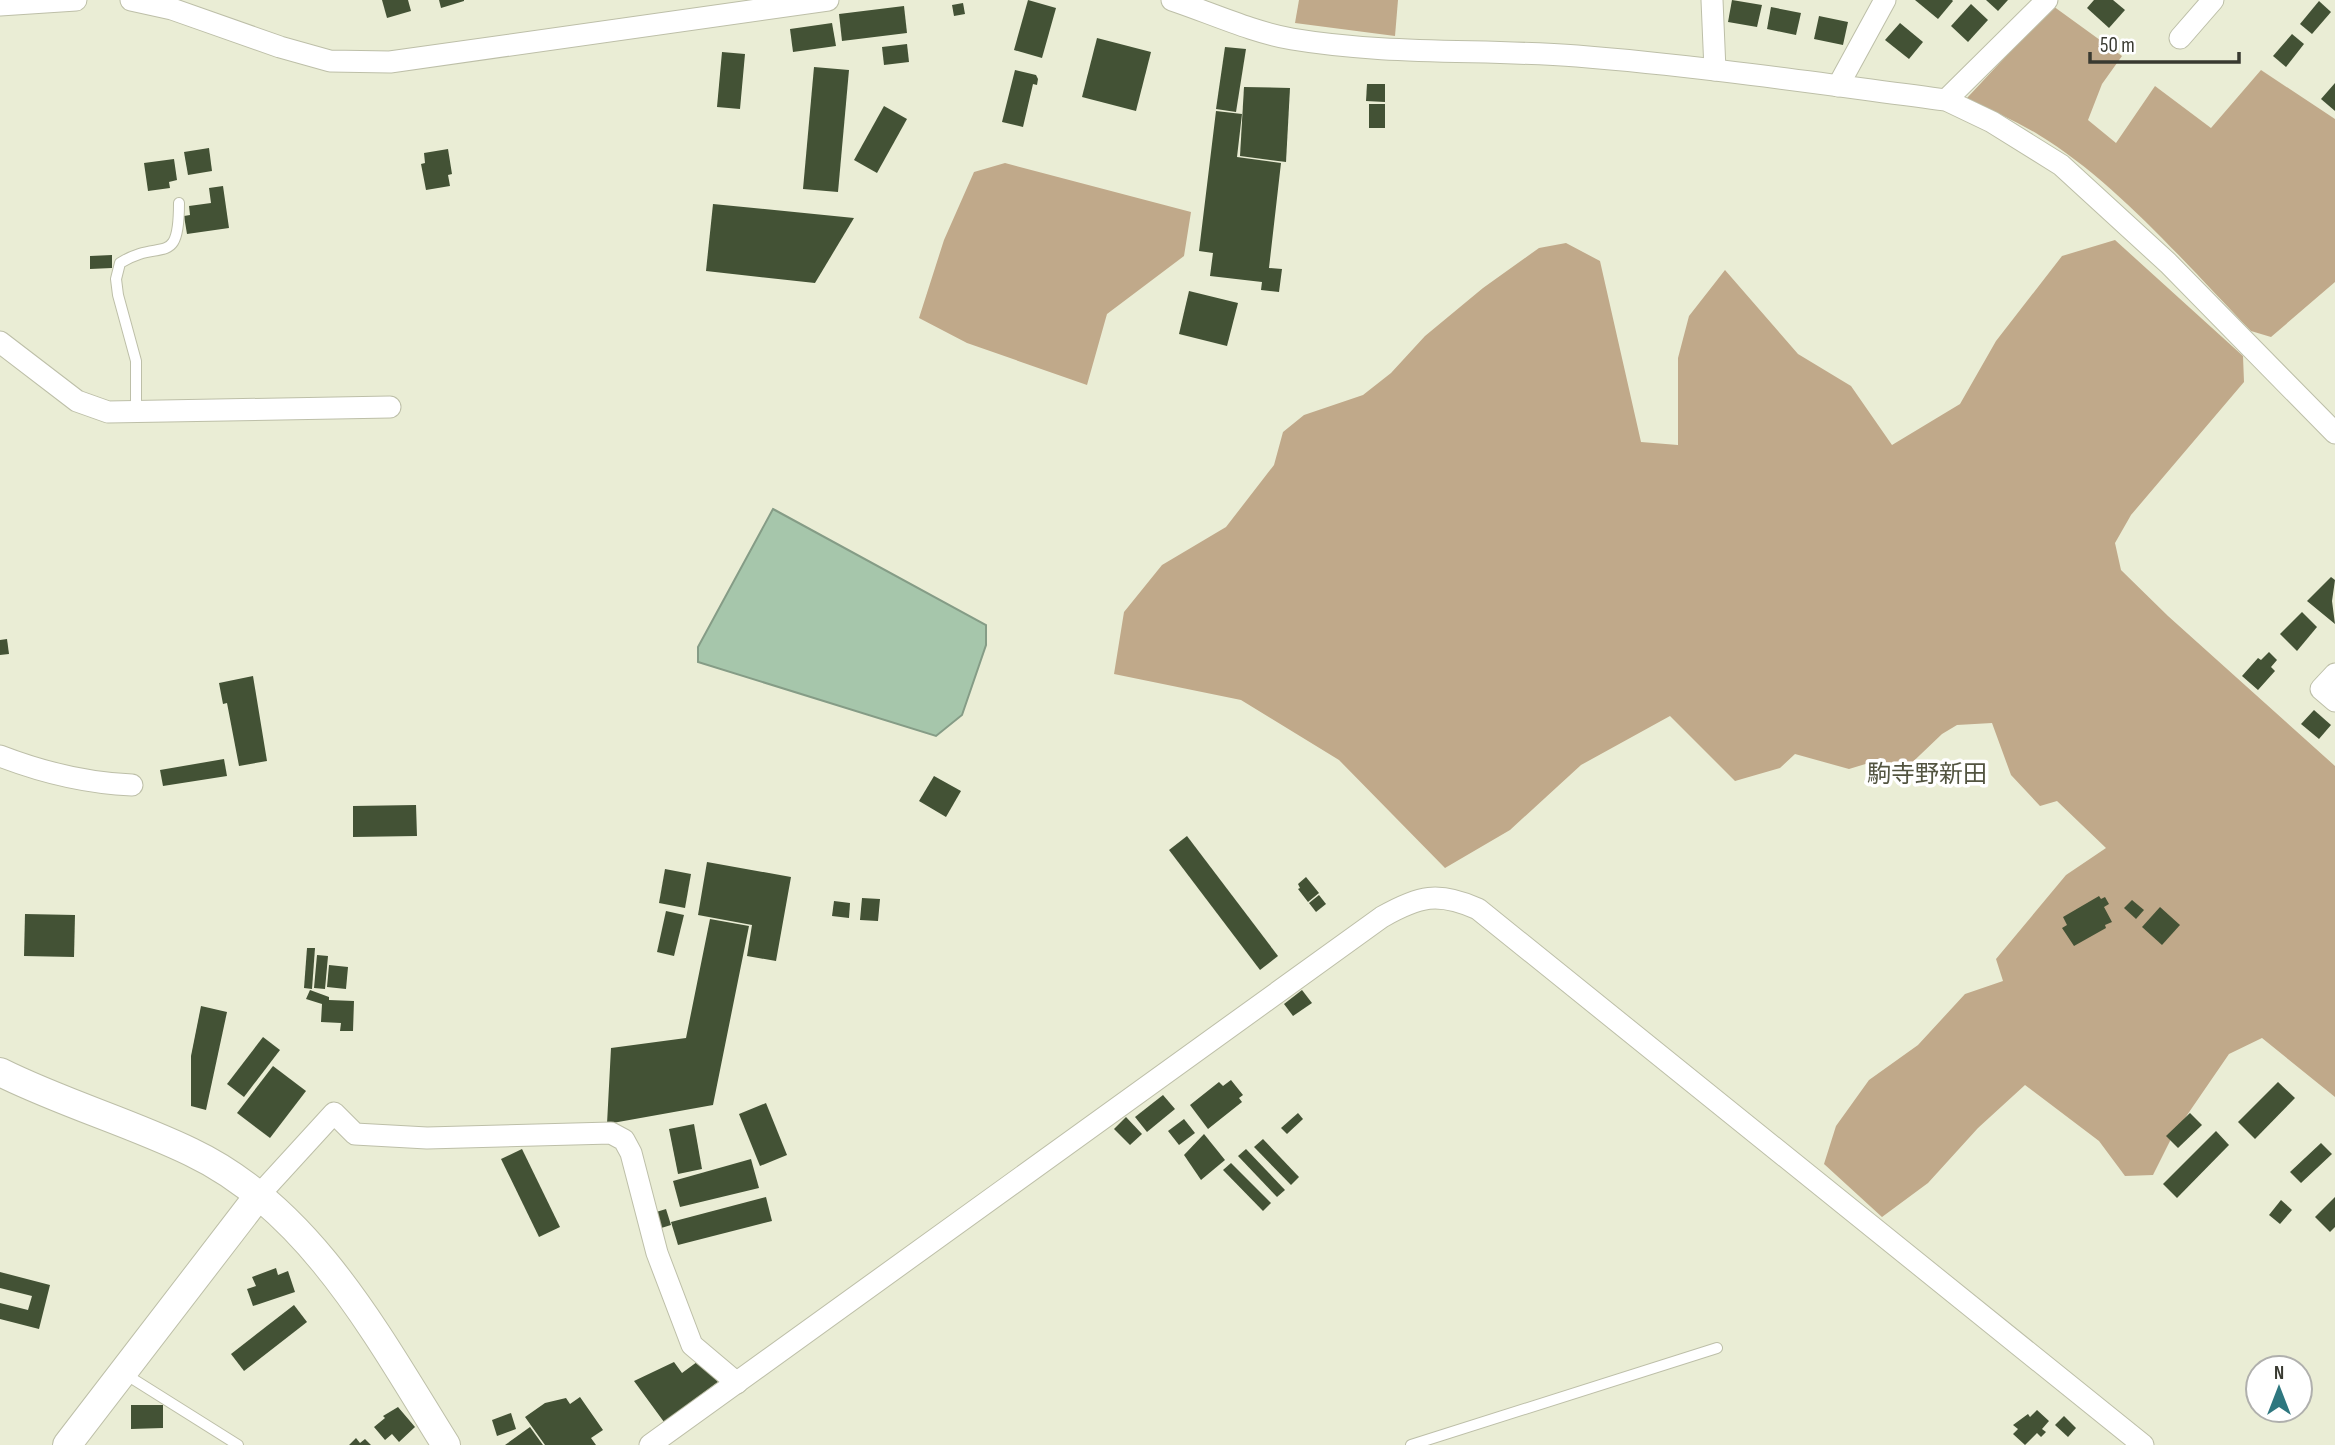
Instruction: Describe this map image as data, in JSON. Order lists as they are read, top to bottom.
{
  "districts": ["駒寺野新田"],
  "scale_bar": "50 m",
  "north": "top"
}
